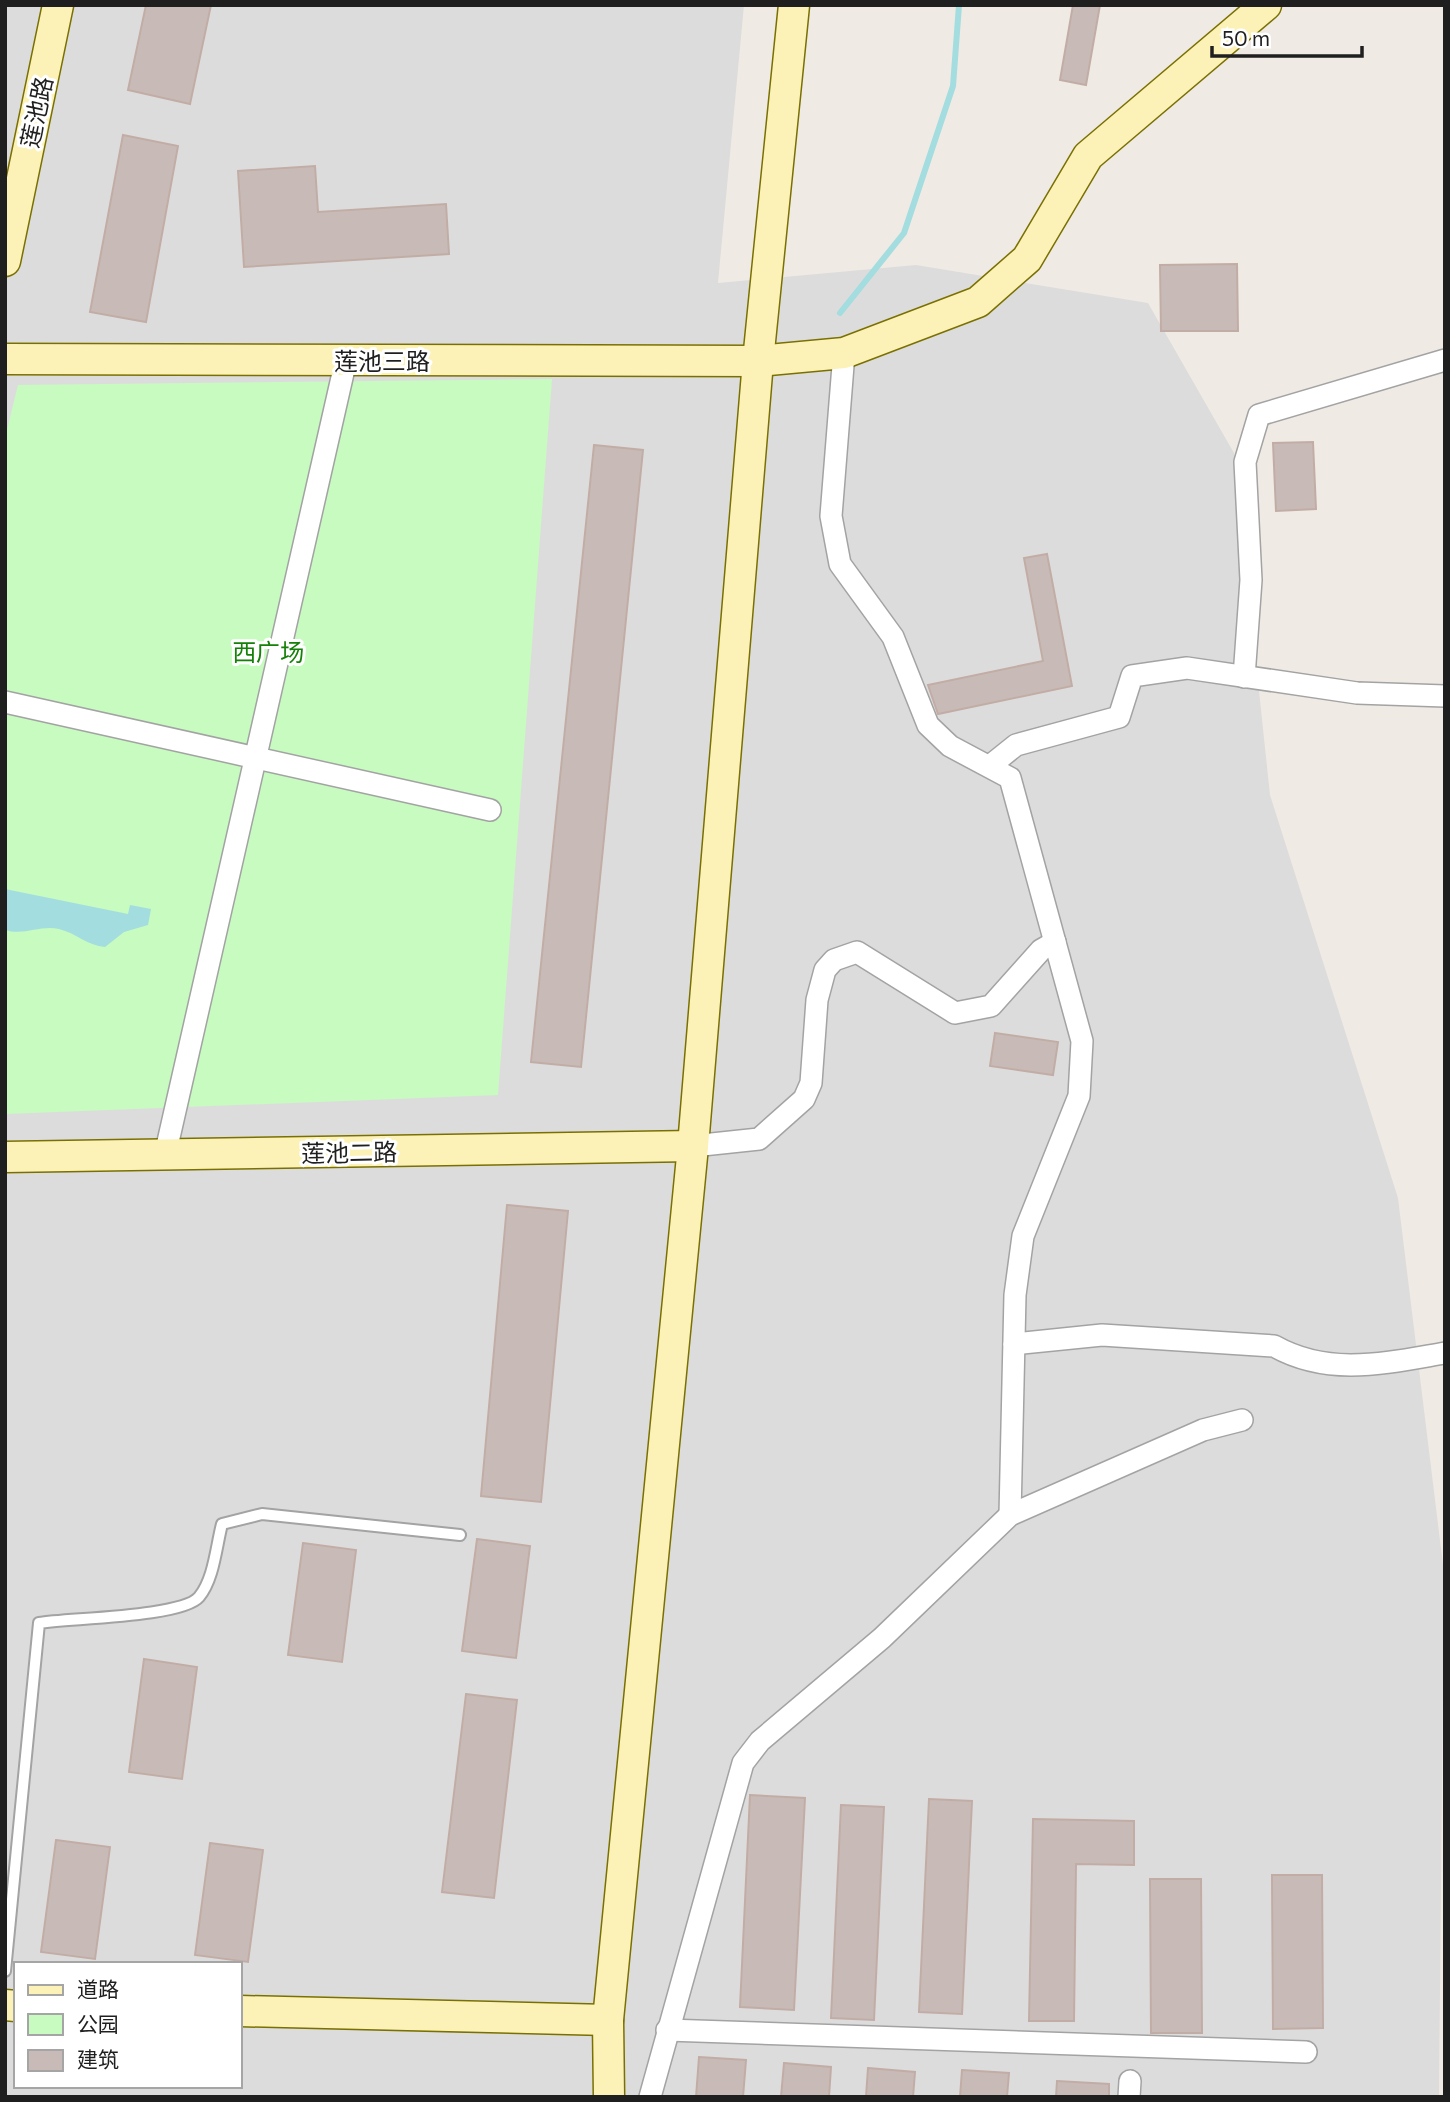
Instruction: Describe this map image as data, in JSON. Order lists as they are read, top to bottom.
{
  "streets": {
    "street": ["莲池路", "莲池三路", "莲池二路"]
  },
  "parks": ["西广场"],
  "legend": ["道路", "公园", "建筑"],
  "scale_bar": "50 m"
}
